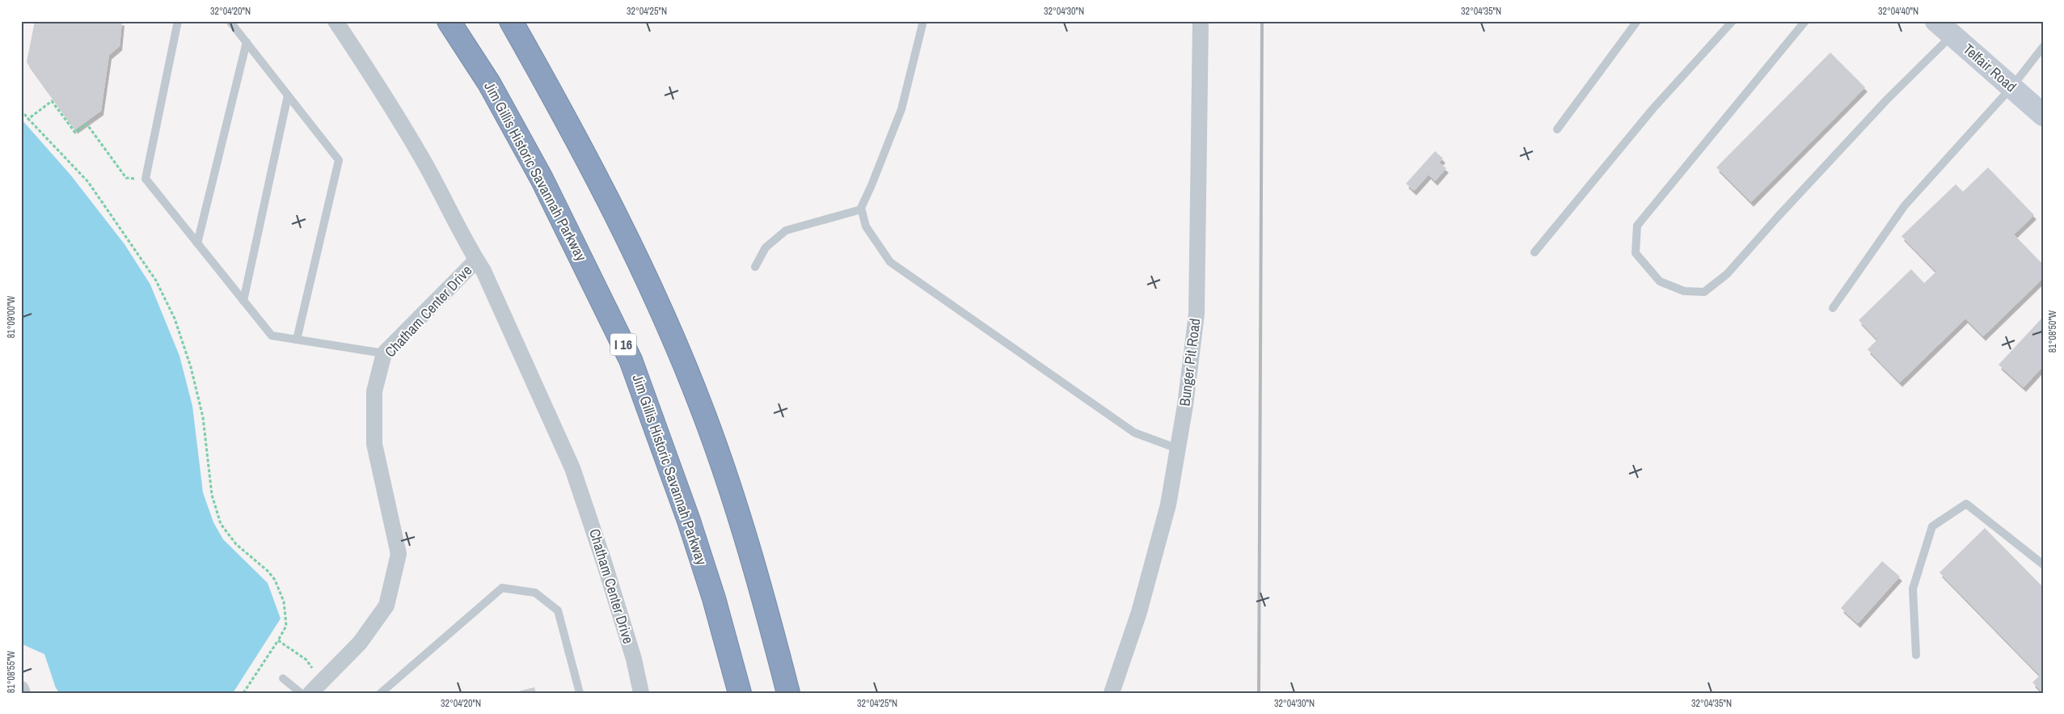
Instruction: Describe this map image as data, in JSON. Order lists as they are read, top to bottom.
{
  "streets": {
    "highway": ["Jim Gillis Historic Savannah Parkway", "I 16"],
    "street": ["Telfair Road", "Chatham Center Drive", "Bunger Pit Road"]
  },
  "coordinates": [
    "32°04'20\"N",
    "32°04'25\"N",
    "32°04'30\"N",
    "32°04'35\"N",
    "32°04'40\"N",
    "81°09'00\"W",
    "81°08'50\"W",
    "81°08'55\"W"
  ]
}
